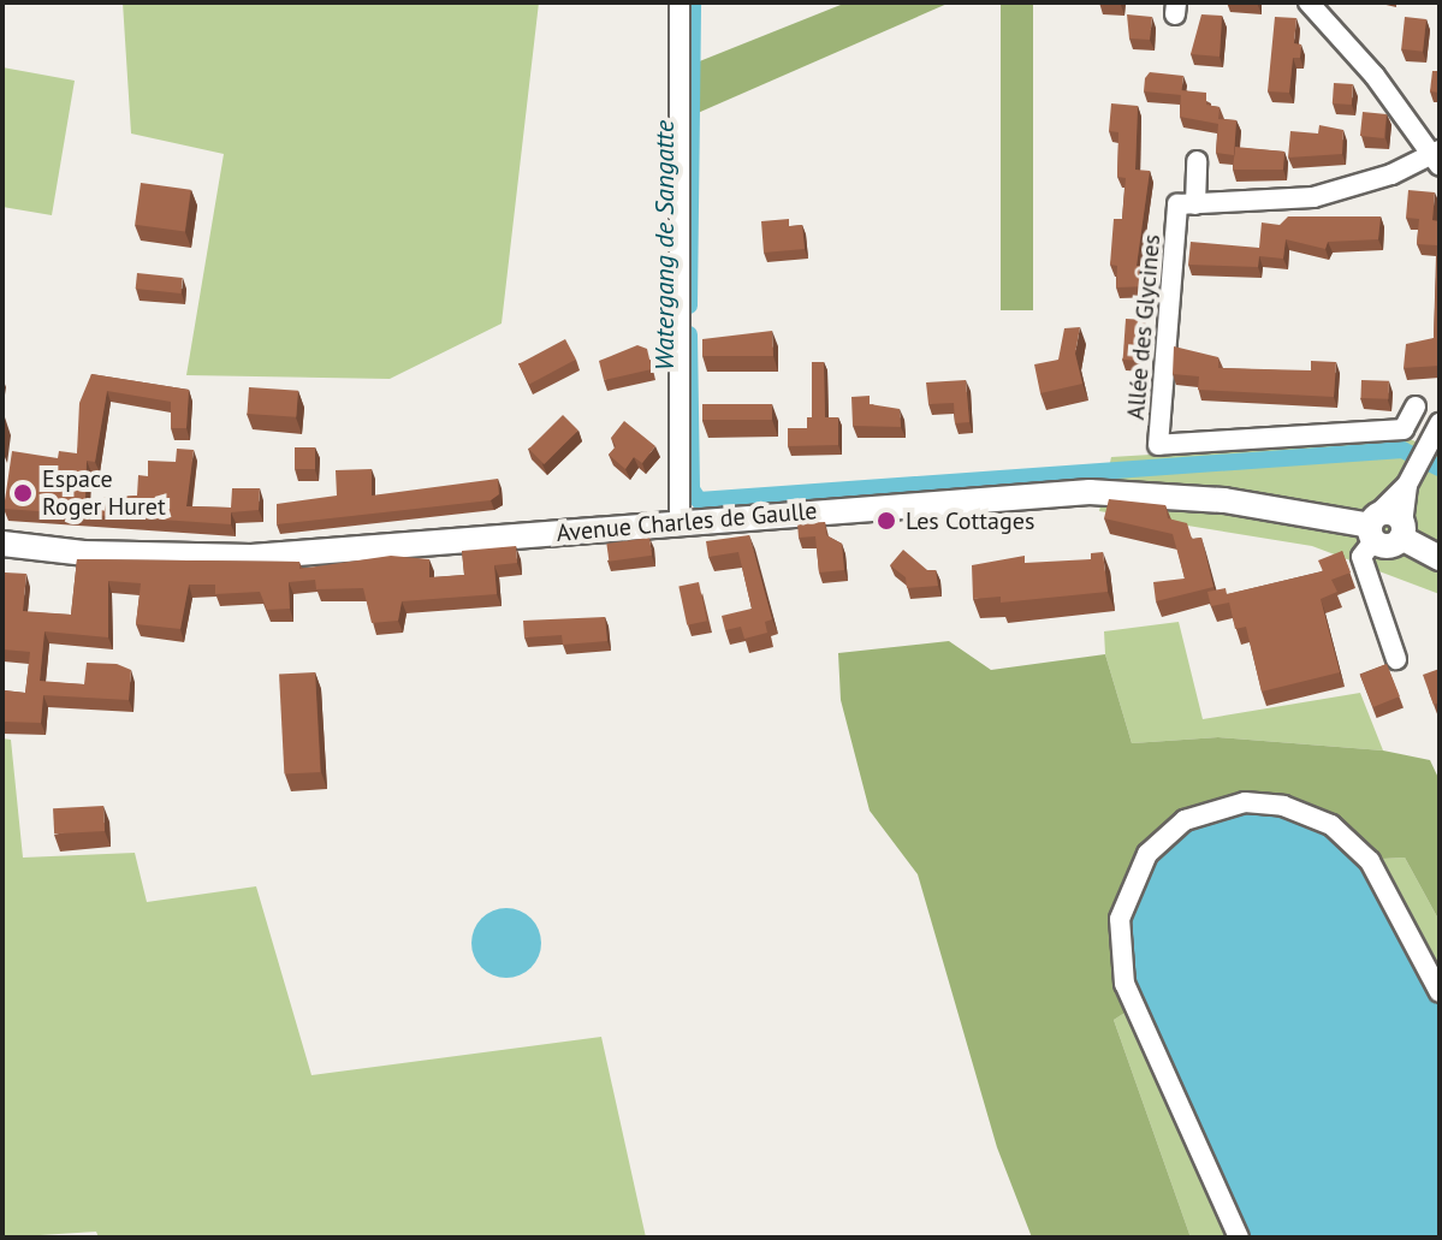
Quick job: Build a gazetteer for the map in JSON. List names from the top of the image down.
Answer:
{
  "streets": {
    "main road": ["Avenue Charles de Gaulle"],
    "street": ["Allée des Glycines"]
  },
  "water": ["Watergang de Sangatte"],
  "places": ["Espace Roger Huret", "Les Cottages"]
}
